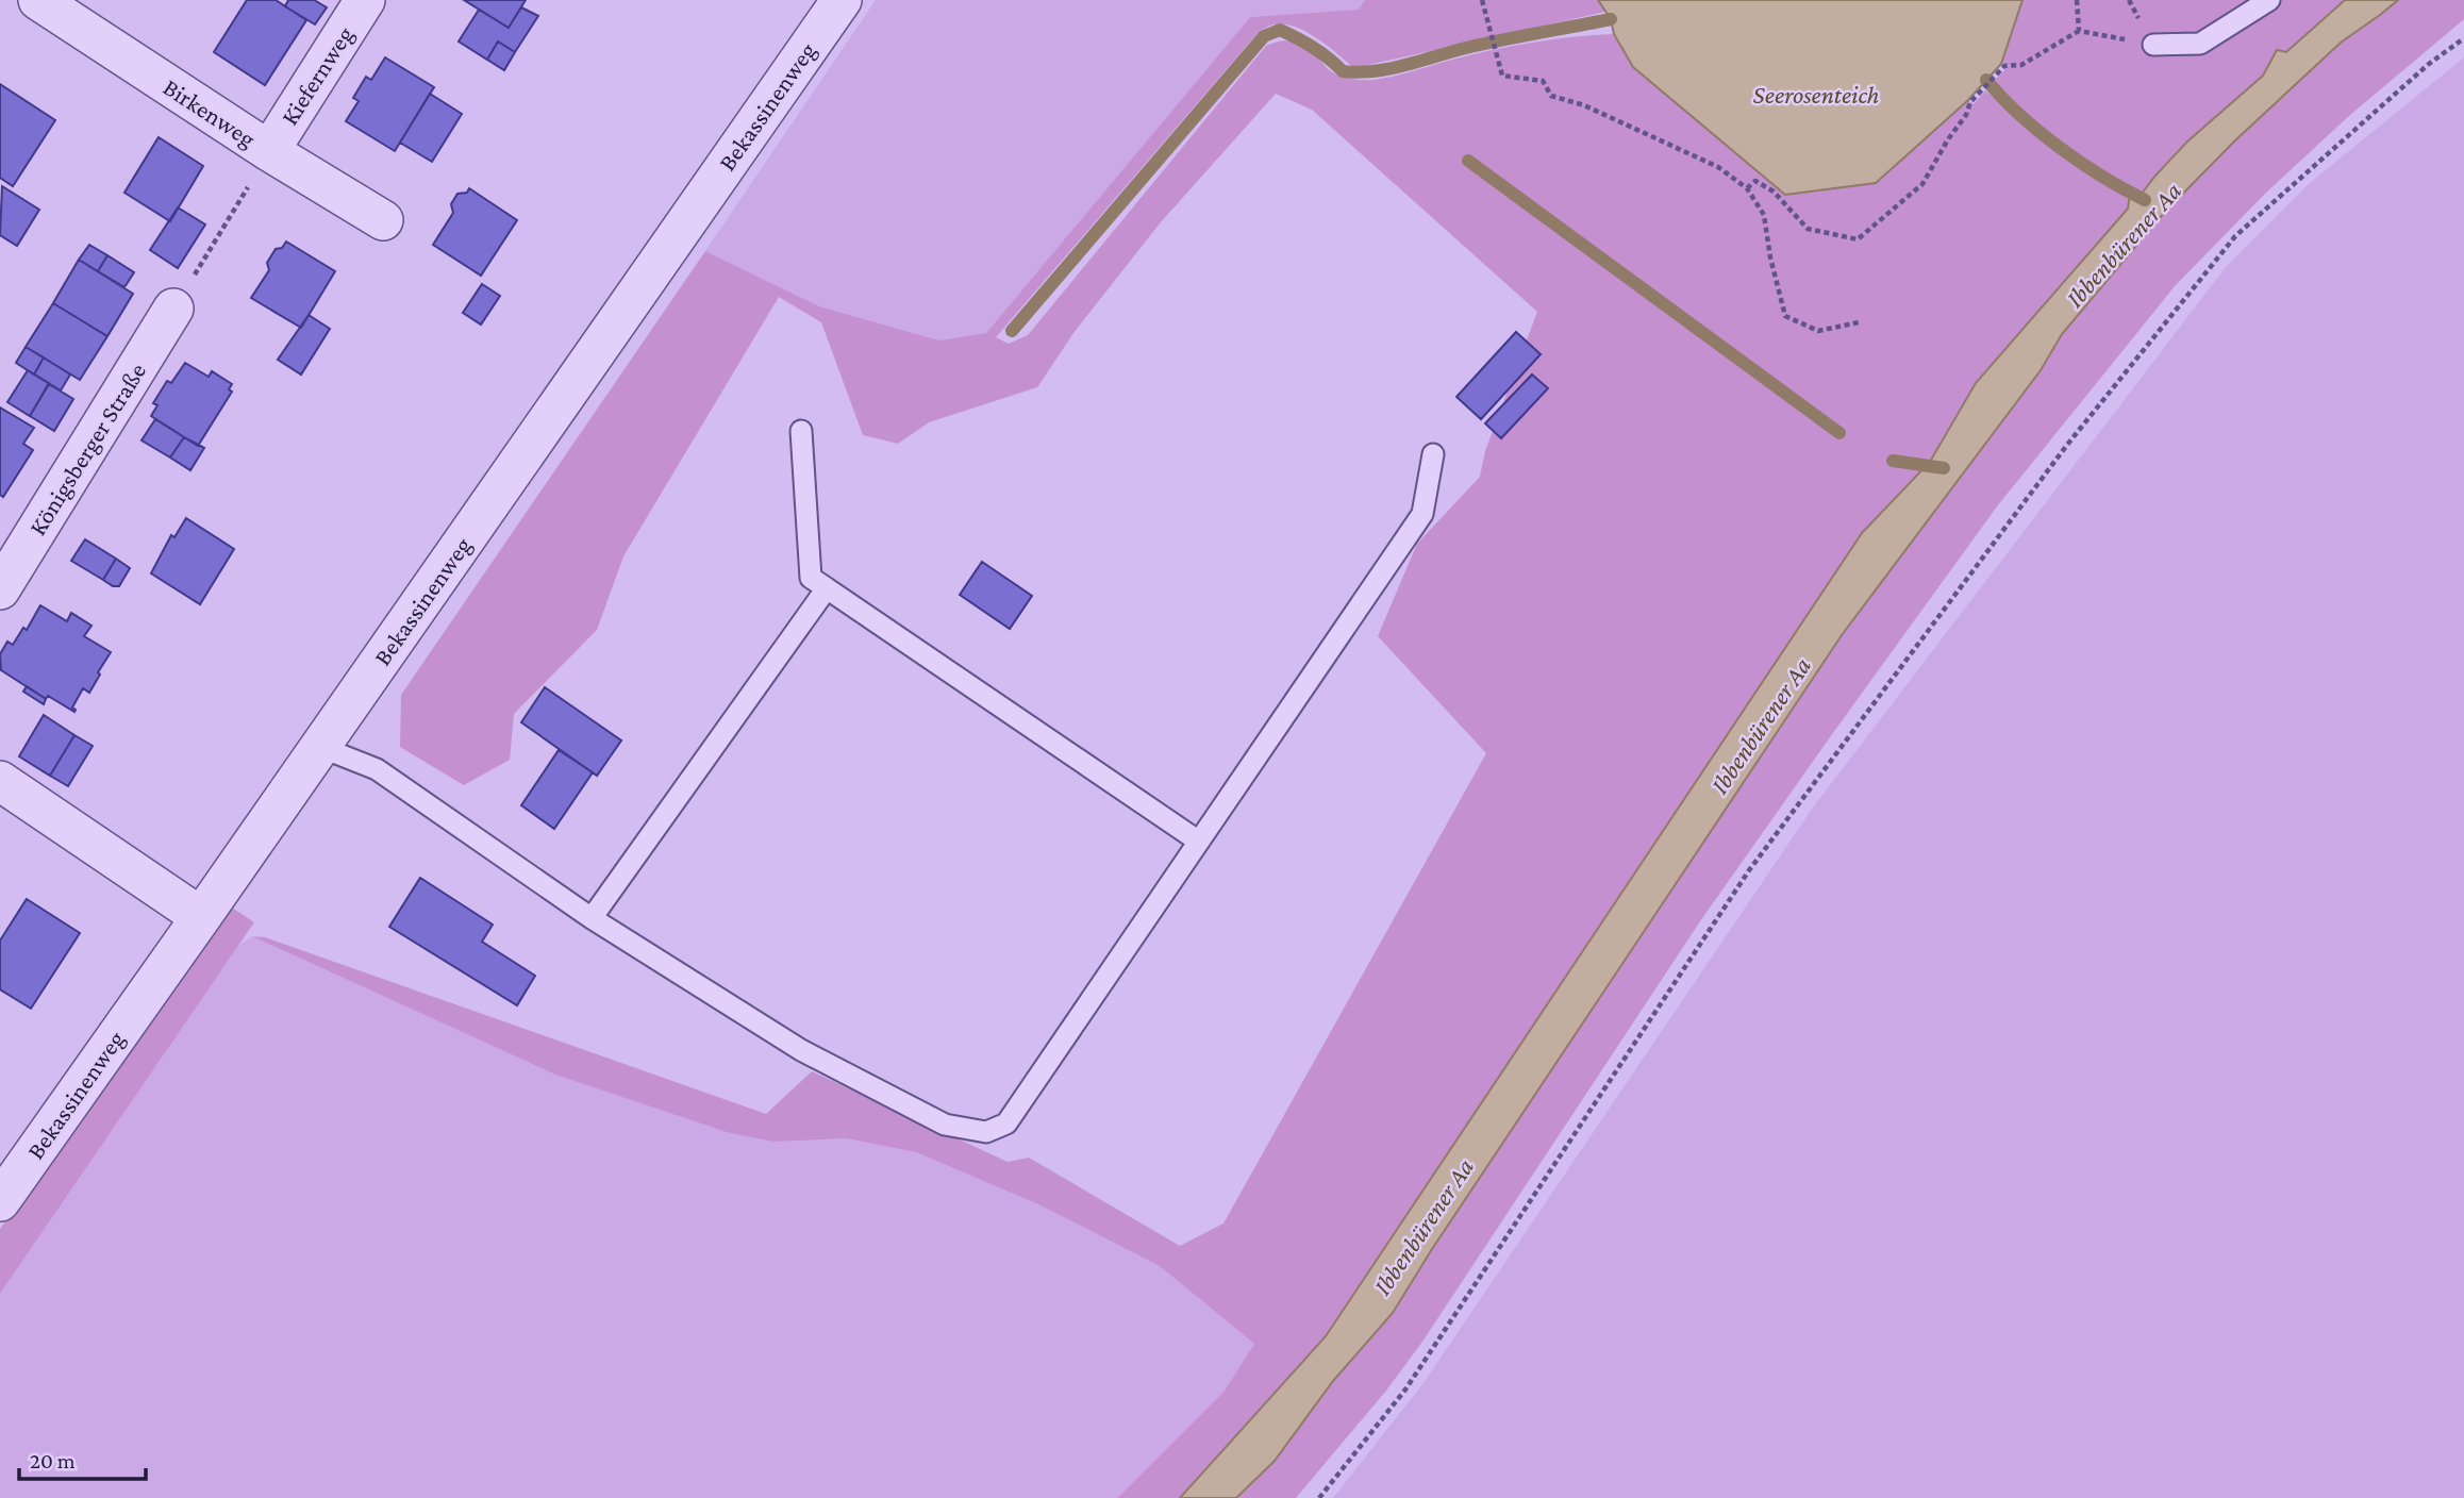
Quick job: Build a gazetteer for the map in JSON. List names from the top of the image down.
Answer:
{
  "streets": {
    "street": [
      "Kiefernweg",
      "Bekassinenweg",
      "Birkenweg",
      "Königsberger Straße"
    ]
  },
  "crossings": [
    ["Kiefernweg", "Birkenweg"]
  ],
  "water": ["Seerosenteich", "Ibbenbürener Aa"],
  "scale_bar": "20 m"
}
